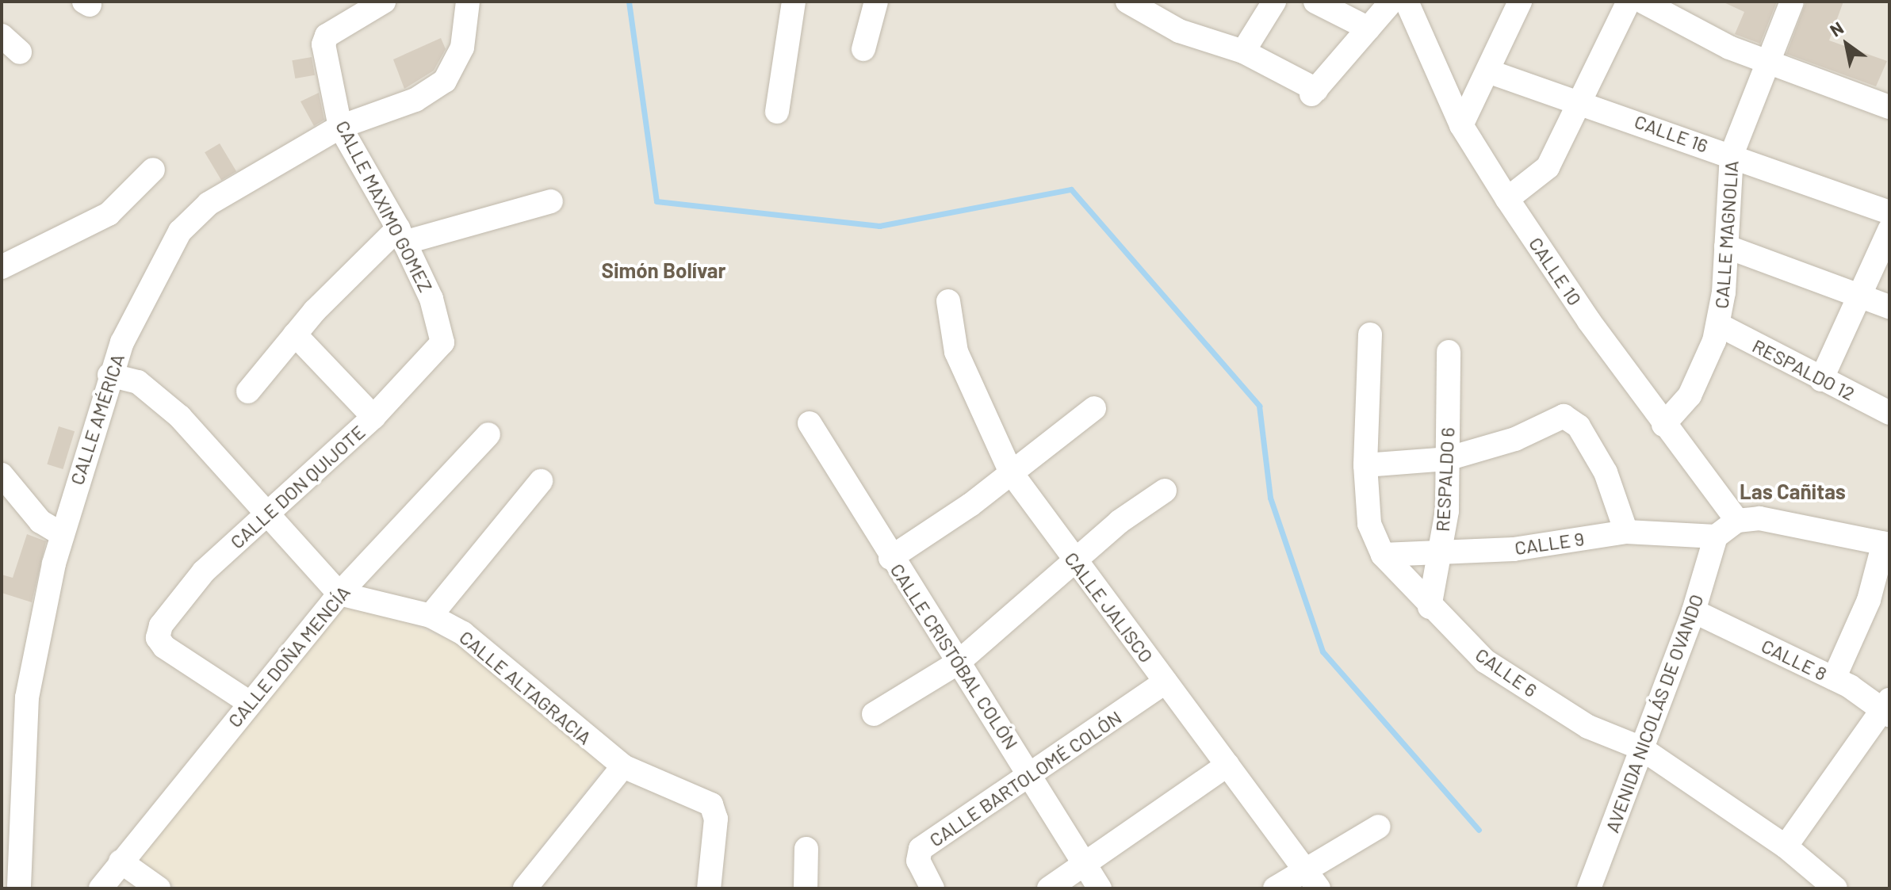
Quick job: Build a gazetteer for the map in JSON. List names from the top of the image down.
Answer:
{
  "streets": {
    "street": [
      "CALLE 16",
      "CALLE MAXIMO GOMEZ",
      "CALLE MAGNOLIA",
      "CALLE 10",
      "RESPALDO 12",
      "CALLE AMÉRICA",
      "RESPALDO 6",
      "CALLE DON QUIJOTE",
      "CALLE 9",
      "CALLE JALISCO",
      "CALLE DOÑA MENCÍA",
      "CALLE CRISTÓBAL COLÓN",
      "CALLE 8",
      "CALLE 6",
      "CALLE ALTAGRACIA",
      "AVENIDA NICOLÁS DE OVANDO",
      "CALLE BARTOLOMÉ COLÓN"
    ]
  },
  "crossings": [
    ["CALLE 16", "CALLE MAGNOLIA"],
    ["CALLE MAXIMO GOMEZ", "CALLE AMÉRICA"],
    ["CALLE MAXIMO GOMEZ", "CALLE DON QUIJOTE"],
    ["CALLE MAGNOLIA", "CALLE 10"],
    ["CALLE MAGNOLIA", "RESPALDO 12"],
    ["RESPALDO 6", "CALLE 9"],
    ["RESPALDO 6", "CALLE 6"],
    ["CALLE DON QUIJOTE", "CALLE DOÑA MENCÍA"],
    ["CALLE 9", "CALLE 6"],
    ["CALLE 9", "AVENIDA NICOLÁS DE OVANDO"],
    ["CALLE JALISCO", "CALLE BARTOLOMÉ COLÓN"],
    ["CALLE DOÑA MENCÍA", "CALLE ALTAGRACIA"],
    ["CALLE CRISTÓBAL COLÓN", "CALLE BARTOLOMÉ COLÓN"],
    ["CALLE 8", "AVENIDA NICOLÁS DE OVANDO"],
    ["CALLE 6", "AVENIDA NICOLÁS DE OVANDO"]
  ],
  "districts": ["Simón Bolívar", "Las Cañitas"],
  "north": "top left"
}
